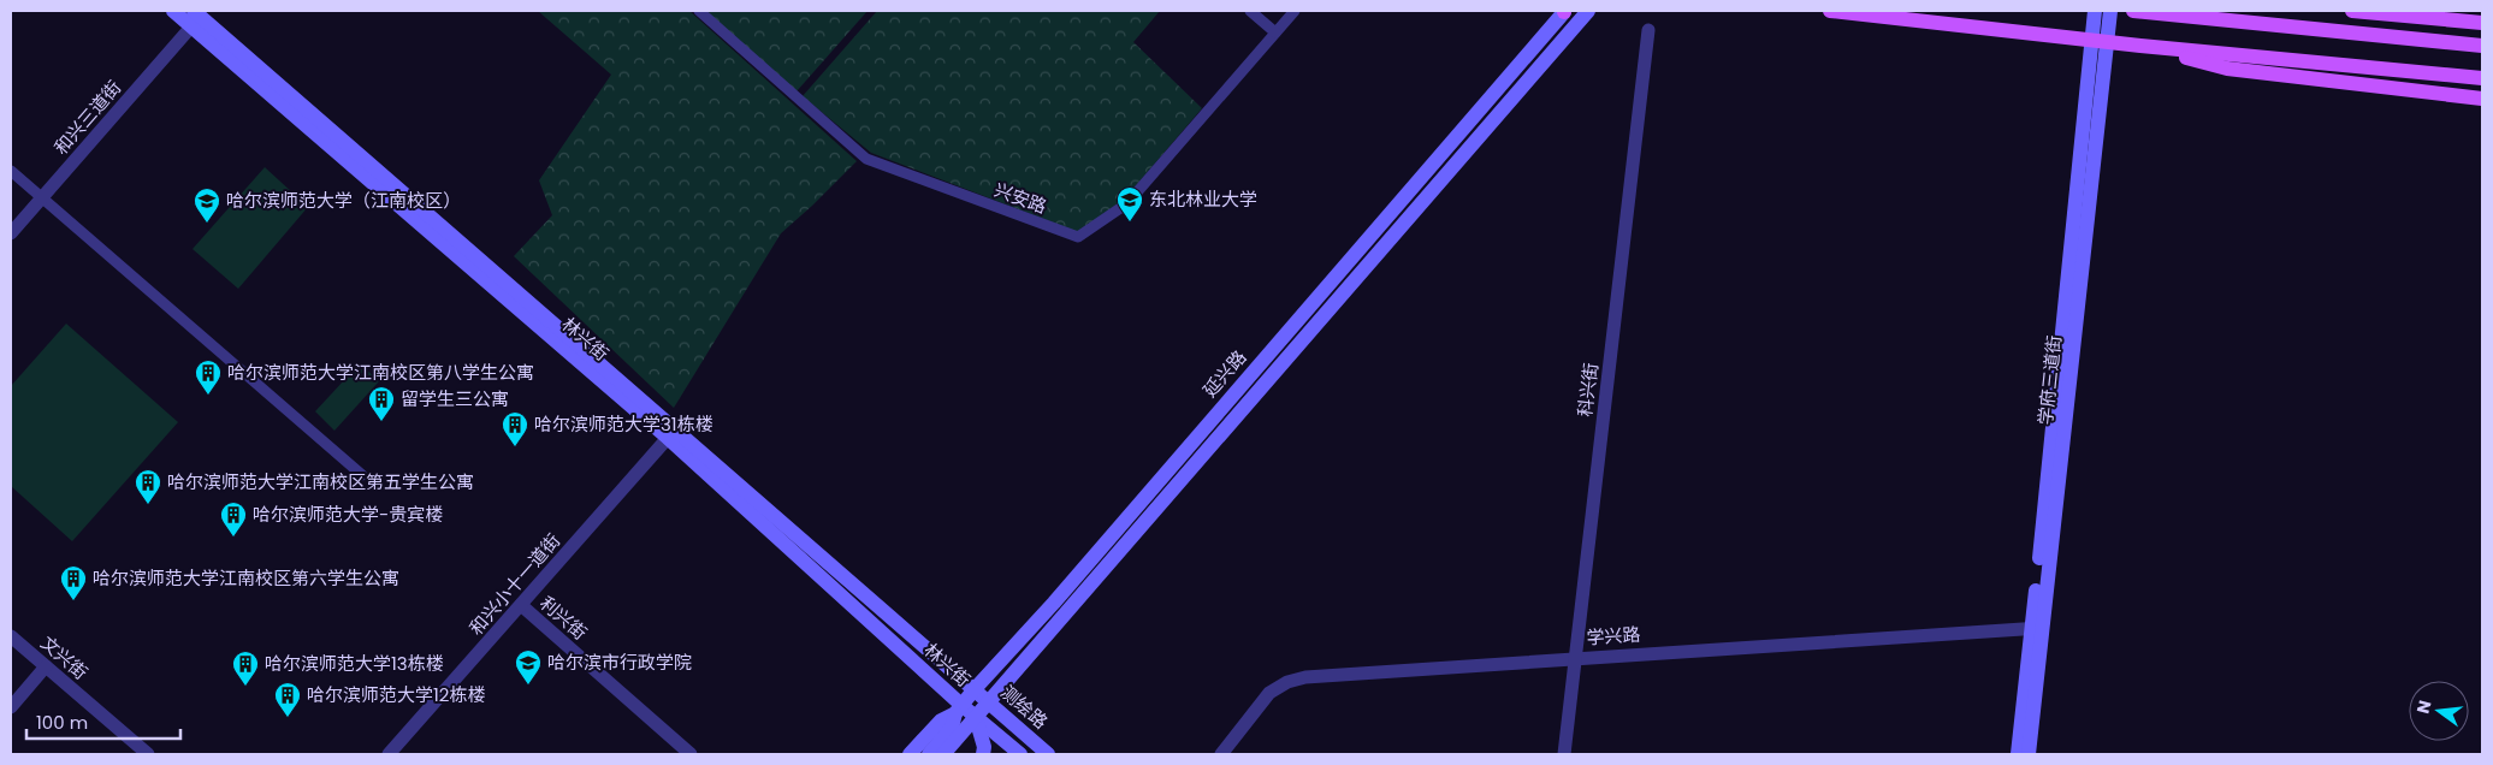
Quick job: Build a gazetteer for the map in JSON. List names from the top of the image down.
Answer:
{
  "streets": {
    "main road": [
      "林兴街",
      "延兴路",
      "学府三道街",
      "测绘路"
    ],
    "street": [
      "和兴三道街",
      "兴安路",
      "科兴街",
      "和兴小十一道街",
      "利兴街",
      "学兴路",
      "文兴街"
    ]
  },
  "crossings": [
    ["和兴三道街", "林兴街"],
    ["林兴街", "延兴路"],
    ["林兴街", "和兴小十一道街"],
    ["林兴街", "测绘路"],
    ["延兴路", "测绘路"],
    ["学府三道街", "学兴路"],
    ["科兴街", "学兴路"],
    ["和兴小十一道街", "利兴街"]
  ],
  "places": {
    "school or university": ["东北林业大学", "哈尔滨师范大学（江南校区）", "哈尔滨市行政学院"],
    "building": [
      "哈尔滨师范大学江南校区第八学生公寓",
      "留学生三公寓",
      "哈尔滨师范大学31栋楼",
      "哈尔滨师范大学江南校区第五学生公寓",
      "哈尔滨师范大学-贵宾楼",
      "哈尔滨师范大学江南校区第六学生公寓",
      "哈尔滨师范大学13栋楼",
      "哈尔滨师范大学12栋楼"
    ]
  },
  "scale_bar": "100 m",
  "north": "left"
}
